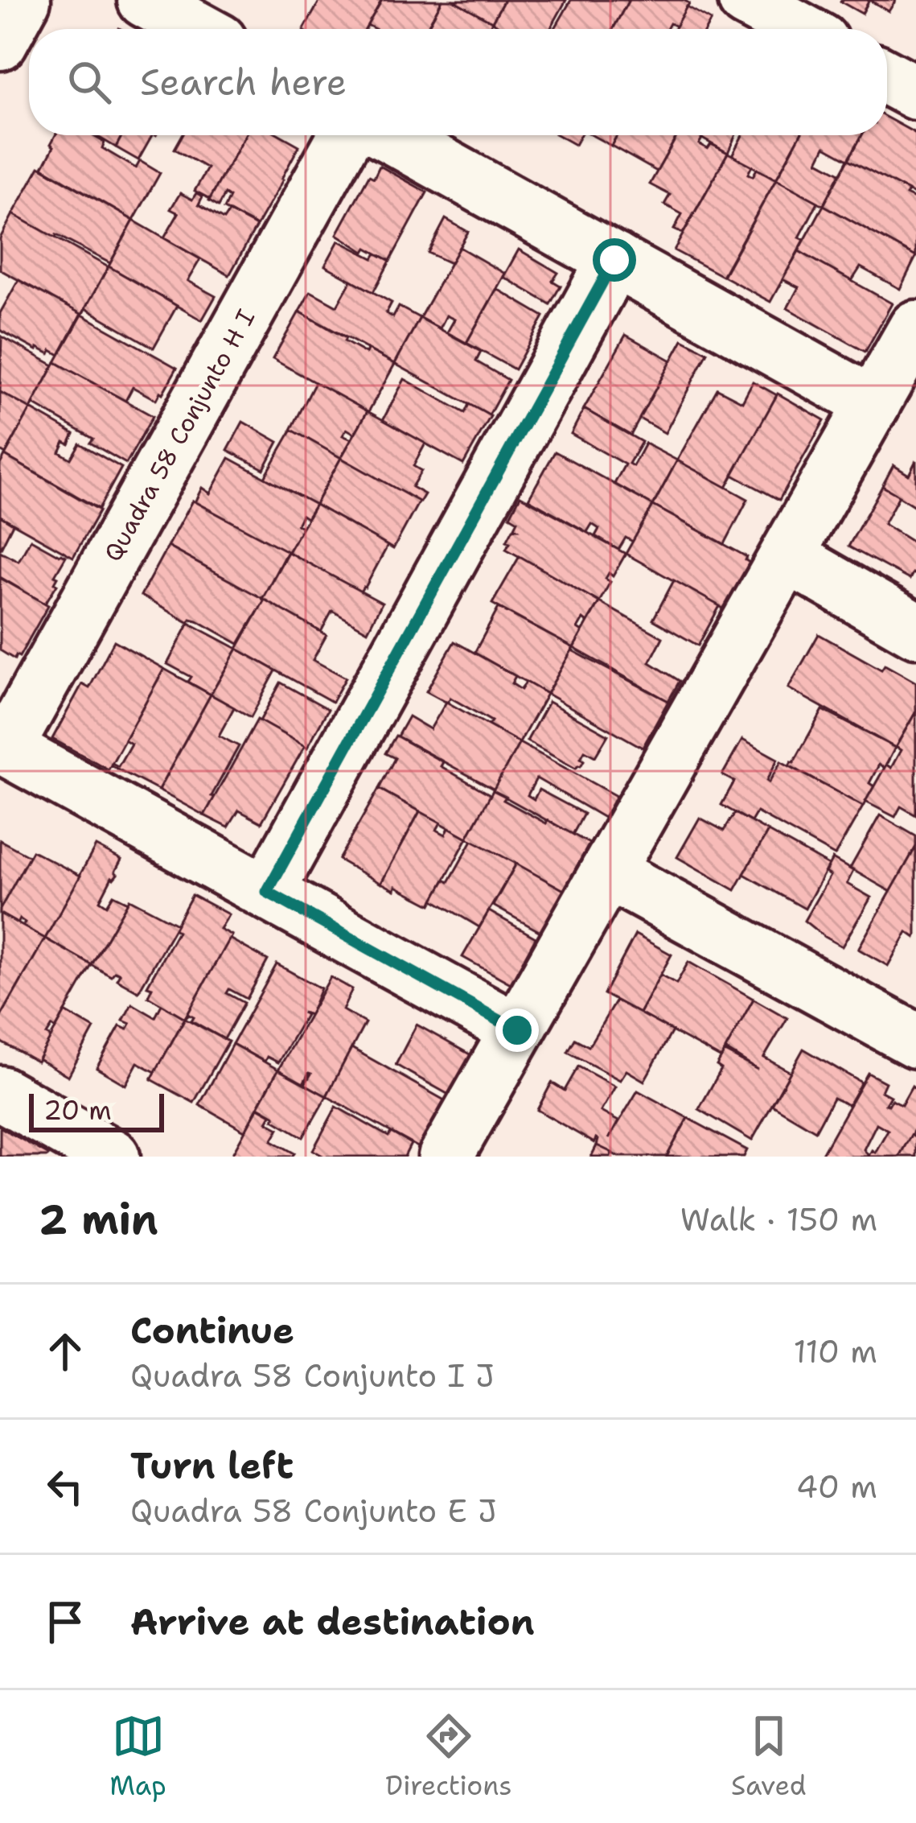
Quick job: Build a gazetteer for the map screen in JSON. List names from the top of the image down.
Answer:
{
  "streets": {
    "street": ["Quadra 58 Conjunto H I"]
  },
  "scale_bar": "20 m",
  "page": {
    "search": "Search here",
    "scale": "20 m",
    "heading": ["2 min", "Walk · 150 m"],
    "list": [
      ["Continue", "Quadra 58 Conjunto I J", "110 m"],
      ["Turn left", "Quadra 58 Conjunto E J", "40 m"],
      "Arrive at destination"
    ],
    "nav": ["Map", "Directions", "Saved"]
  }
}
